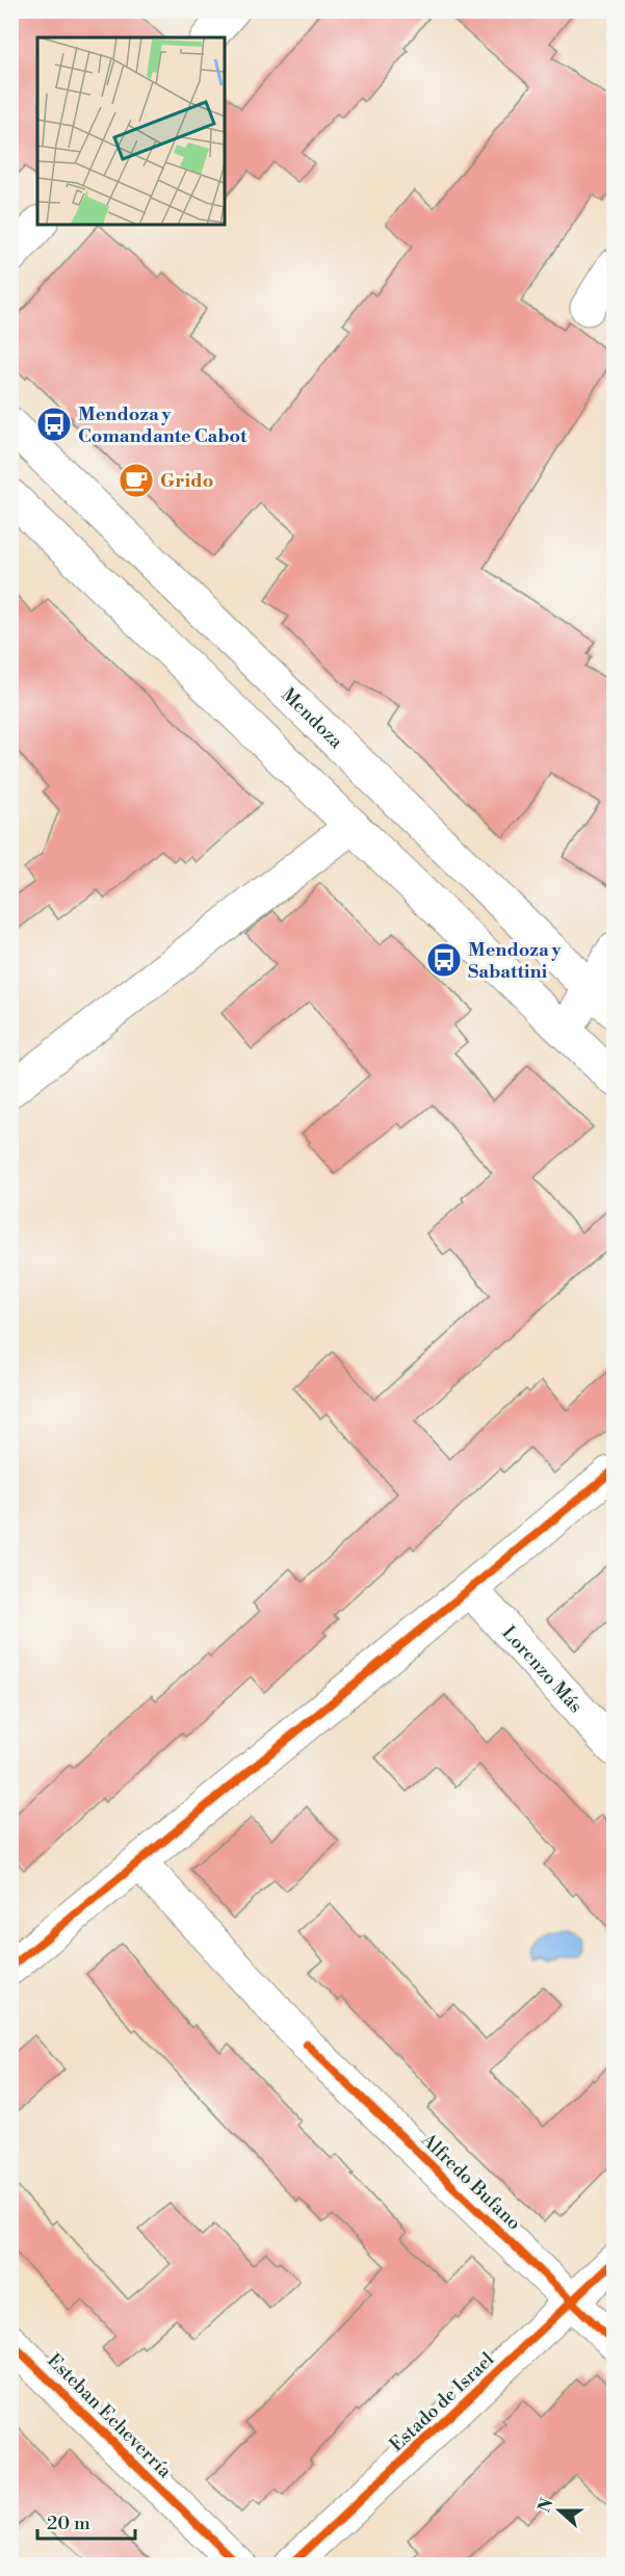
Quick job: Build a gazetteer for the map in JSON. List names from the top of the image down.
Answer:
{
  "streets": {
    "street": [
      "Mendoza",
      "Lorenzo Más",
      "Alfredo Bufano",
      "Estado de Israel",
      "Esteban Echeverría"
    ]
  },
  "crossings": [
    ["Alfredo Bufano", "Estado de Israel"]
  ],
  "places": {
    "bus stop": ["Mendoza y Comandante Cabot", "Mendoza y Sabattini"],
    "cafe": ["Grido"]
  },
  "scale_bar": "20 m",
  "north": "left"
}
